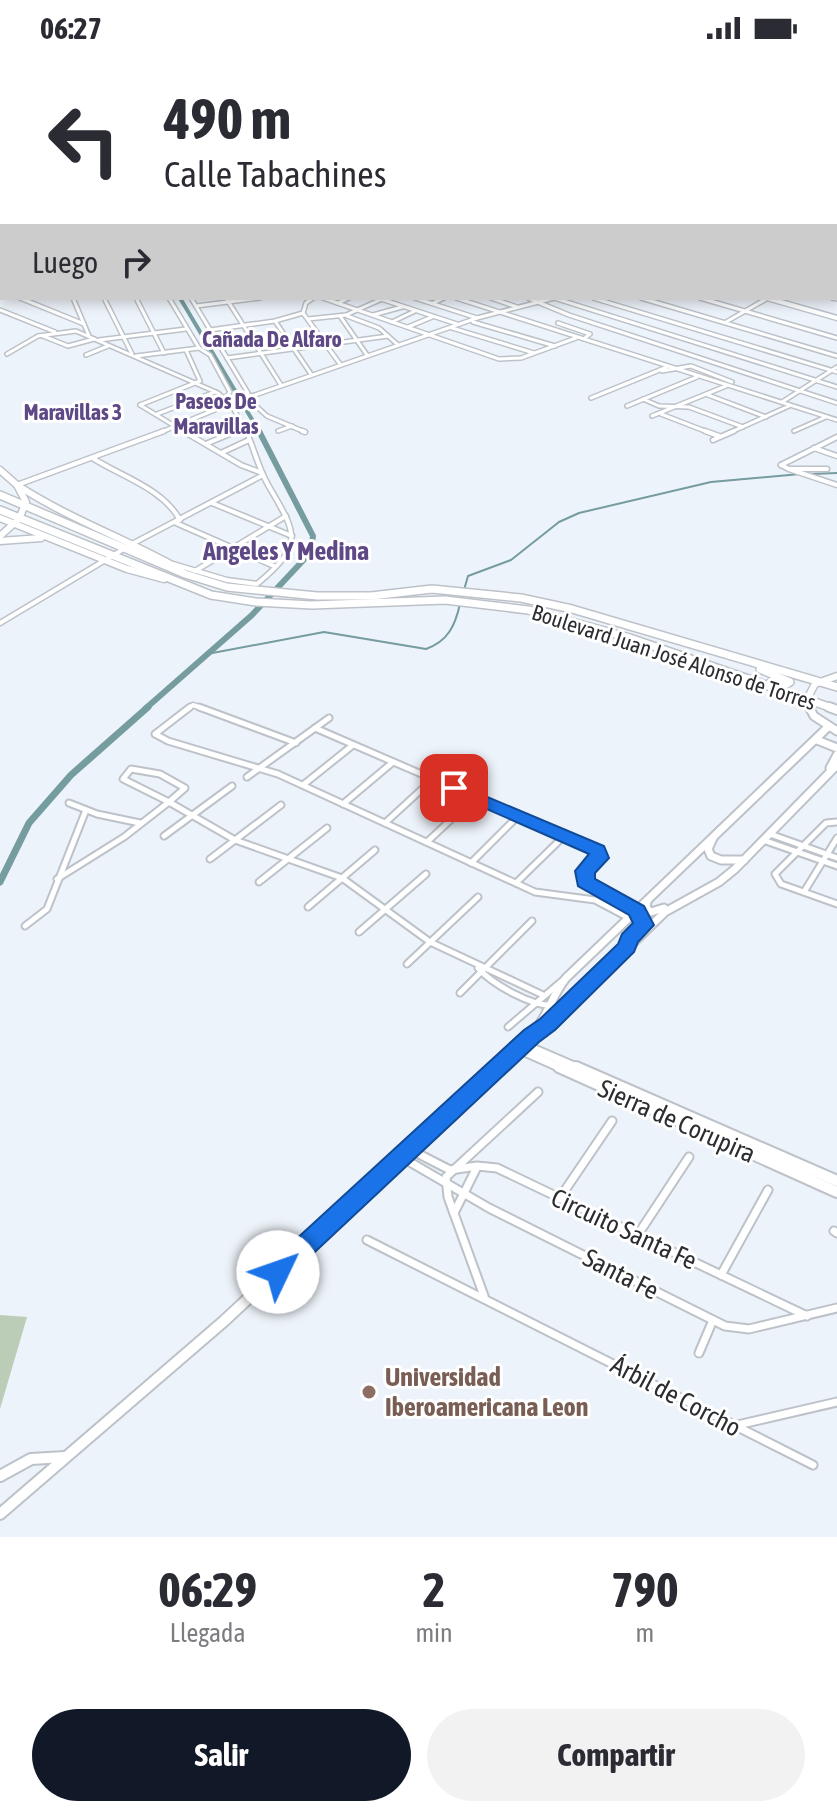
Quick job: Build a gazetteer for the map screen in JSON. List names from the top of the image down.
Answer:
{
  "streets": {
    "main road": ["Boulevard Juan José Alonso de Torres", "Sierra de Corupira"],
    "street": ["Circuito Santa Fe", "Santa Fe", "Árbil de Corcho"]
  },
  "crossings": [
    ["Circuito Santa Fe", "Santa Fe"]
  ],
  "districts": [
    "Cañada De Alfaro",
    "Paseos De Maravillas",
    "Maravillas 3",
    "Angeles Y Medina"
  ],
  "places": ["Universidad Iberoamericana Leon"],
  "page": {
    "status": "06:27",
    "turn": ["490 m", "Calle Tabachines"],
    "then": "Luego",
    "eta": [
      "06:29",
      "Llegada",
      "2",
      "min",
      "790",
      "m"
    ],
    "buttons": ["Salir", "Compartir"]
  }
}
